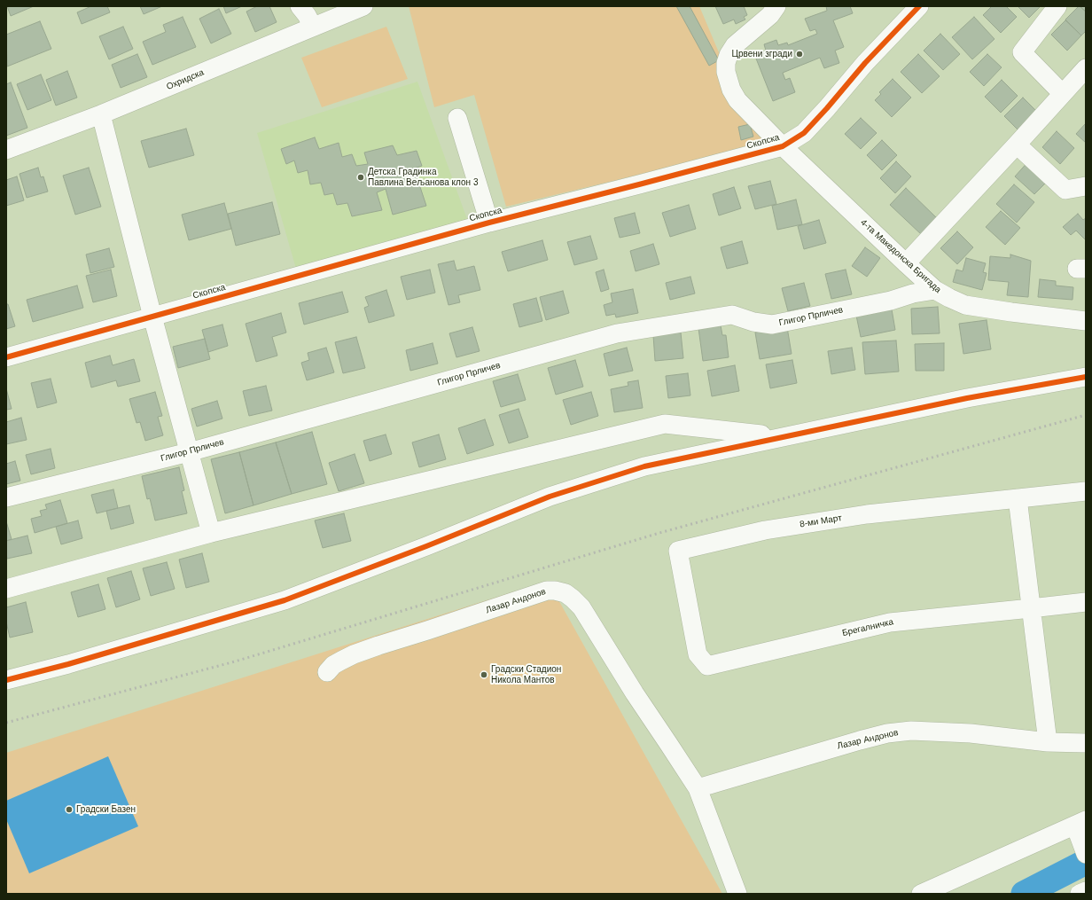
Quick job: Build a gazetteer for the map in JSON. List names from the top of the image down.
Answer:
{
  "streets": {
    "street": [
      "Охридска",
      "Скопска",
      "4-та Македонска Бригада",
      "Глигор Прличев",
      "8-ми Март",
      "Лазар Андонов",
      "Брегалничка"
    ]
  },
  "crossings": [
    ["Скопска", "4-та Македонска Бригада"],
    ["4-та Македонска Бригада", "Глигор Прличев"],
    ["8-ми Март", "Брегалничка"]
  ],
  "places": [
    "Црвени згради",
    "Детска Градинка Павлина Вељанова клон 3",
    "Градски Стадион Никола Мантов",
    "Градски Базен"
  ]
}
